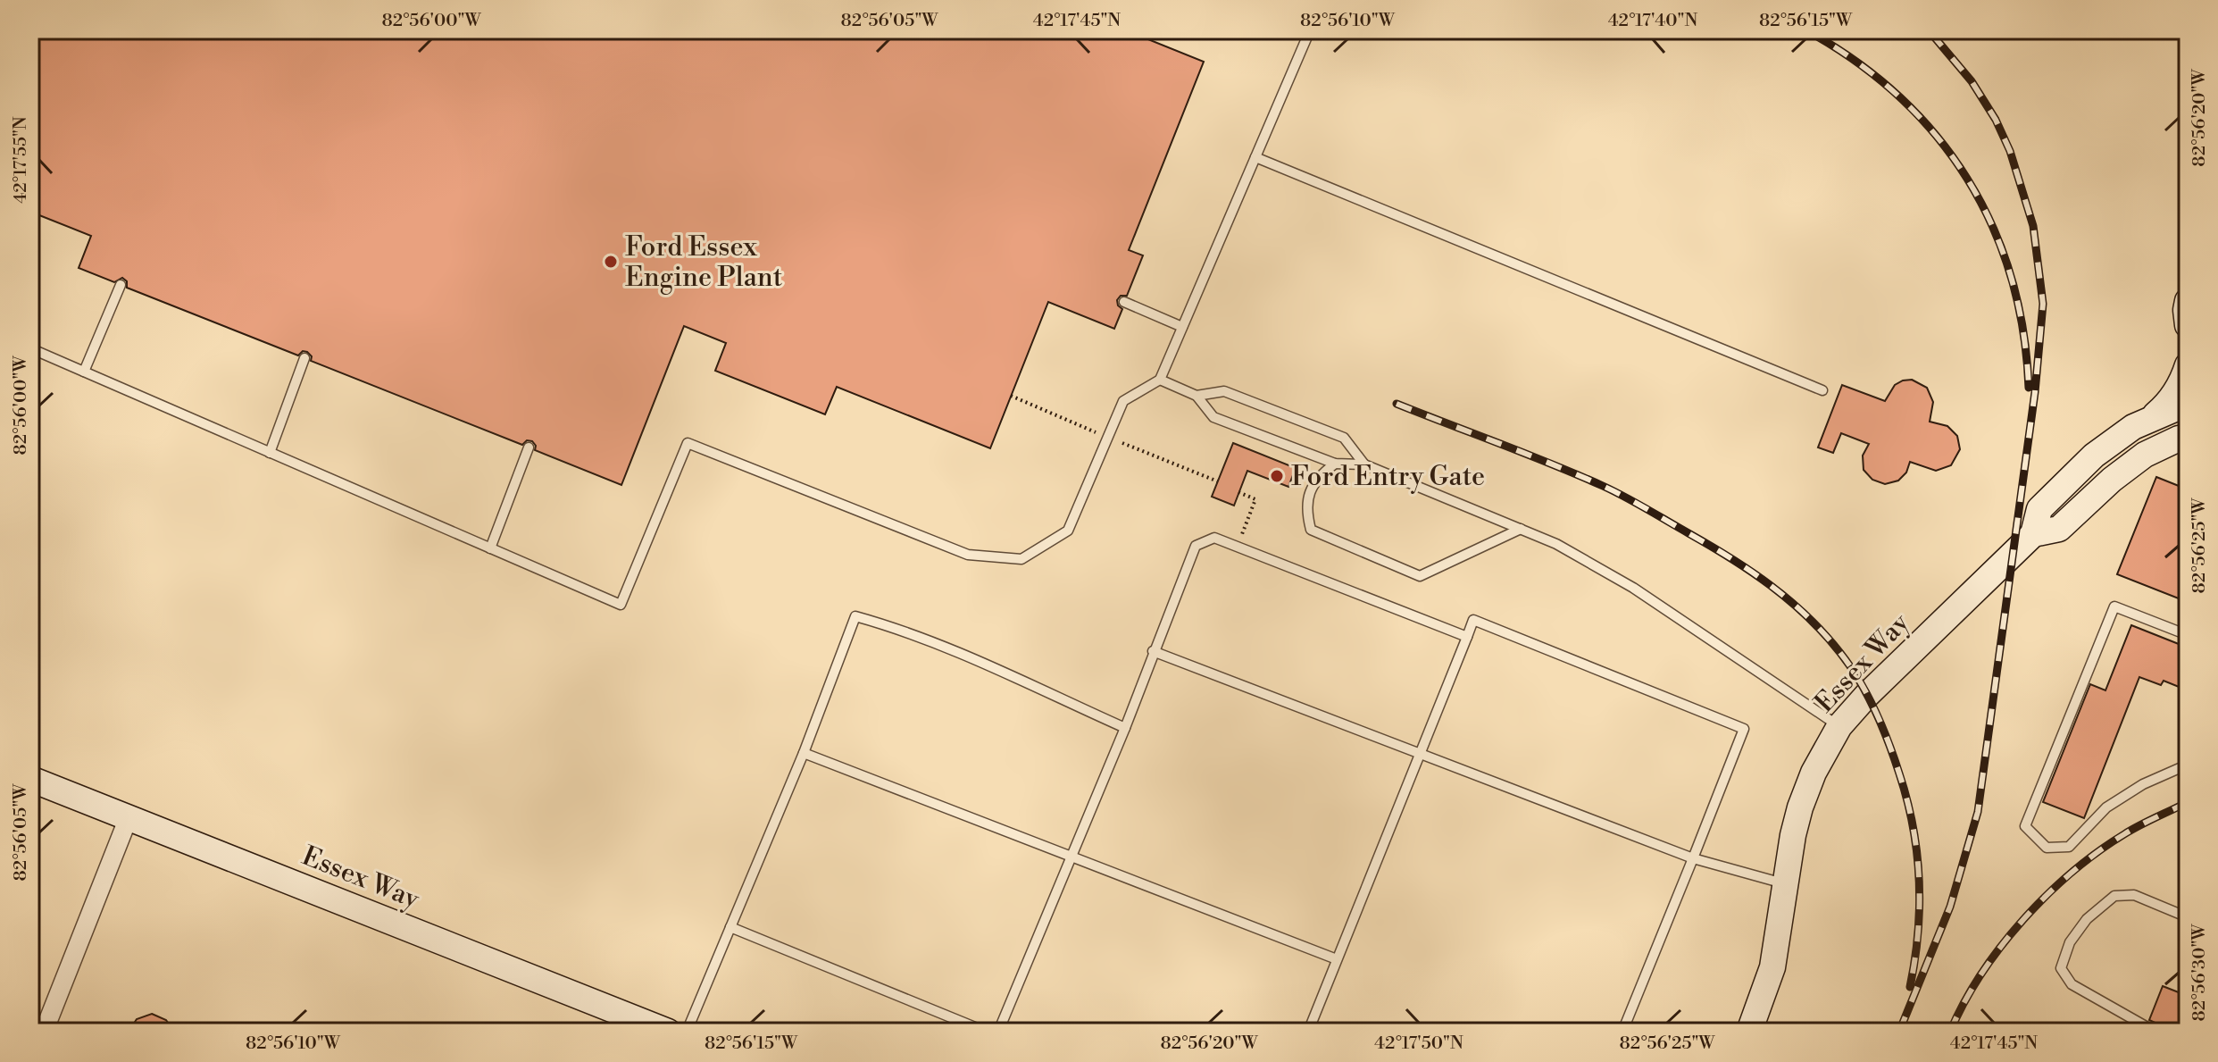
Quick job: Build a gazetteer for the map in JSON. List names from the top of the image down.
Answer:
{
  "streets": {
    "street": ["Essex Way"]
  },
  "places": ["Ford Essex Engine Plant", "Ford Entry Gate"],
  "coordinates": [
    "82°56'00\"W",
    "82°56'05\"W",
    "42°17'45\"N",
    "82°56'10\"W",
    "42°17'40\"N",
    "82°56'15\"W",
    "82°56'20\"W",
    "42°17'55\"N",
    "82°56'25\"W",
    "82°56'30\"W",
    "42°17'50\"N"
  ]
}
